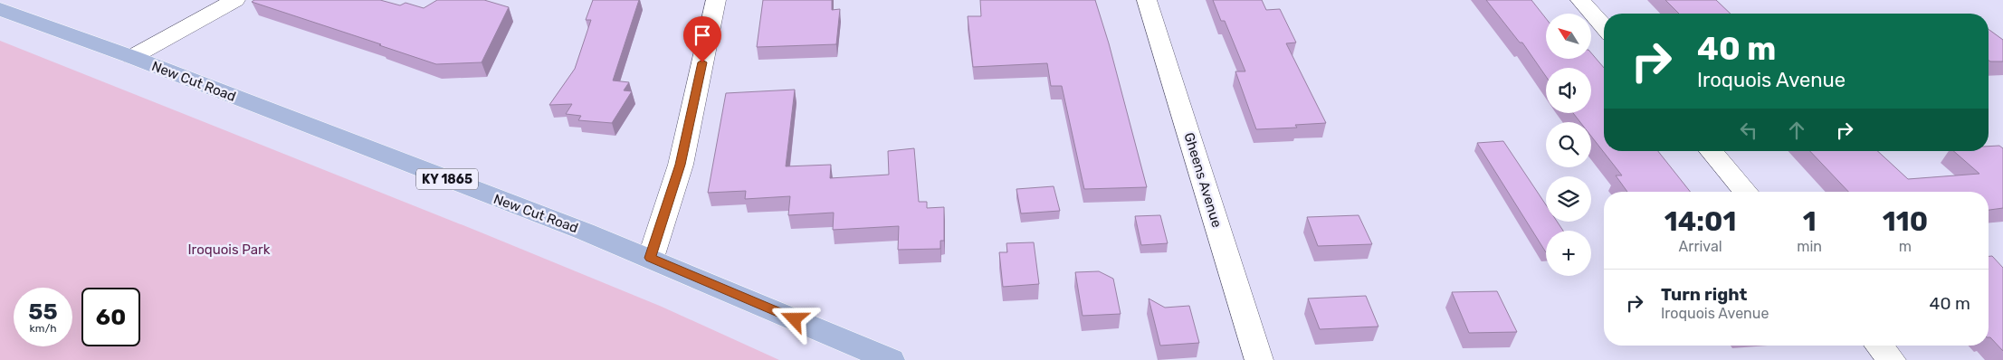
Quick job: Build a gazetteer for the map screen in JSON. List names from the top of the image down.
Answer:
{
  "streets": {
    "main road": ["New Cut Road", "KY 1865"],
    "street": ["Gheens Avenue"]
  },
  "parks": ["Iroquois Park"],
  "north": "top left",
  "page": {
    "map_buttons": "+",
    "turn": ["40 m", "Iroquois Avenue"],
    "eta": [
      "14:01",
      "Arrival",
      "1",
      "min",
      "110",
      "m"
    ],
    "list": [
      {
        "name": "Turn right",
        "note": "Iroquois Avenue",
        "value": "40 m"
      }
    ],
    "speed": "55 km/h",
    "limit": "60"
  }
}
